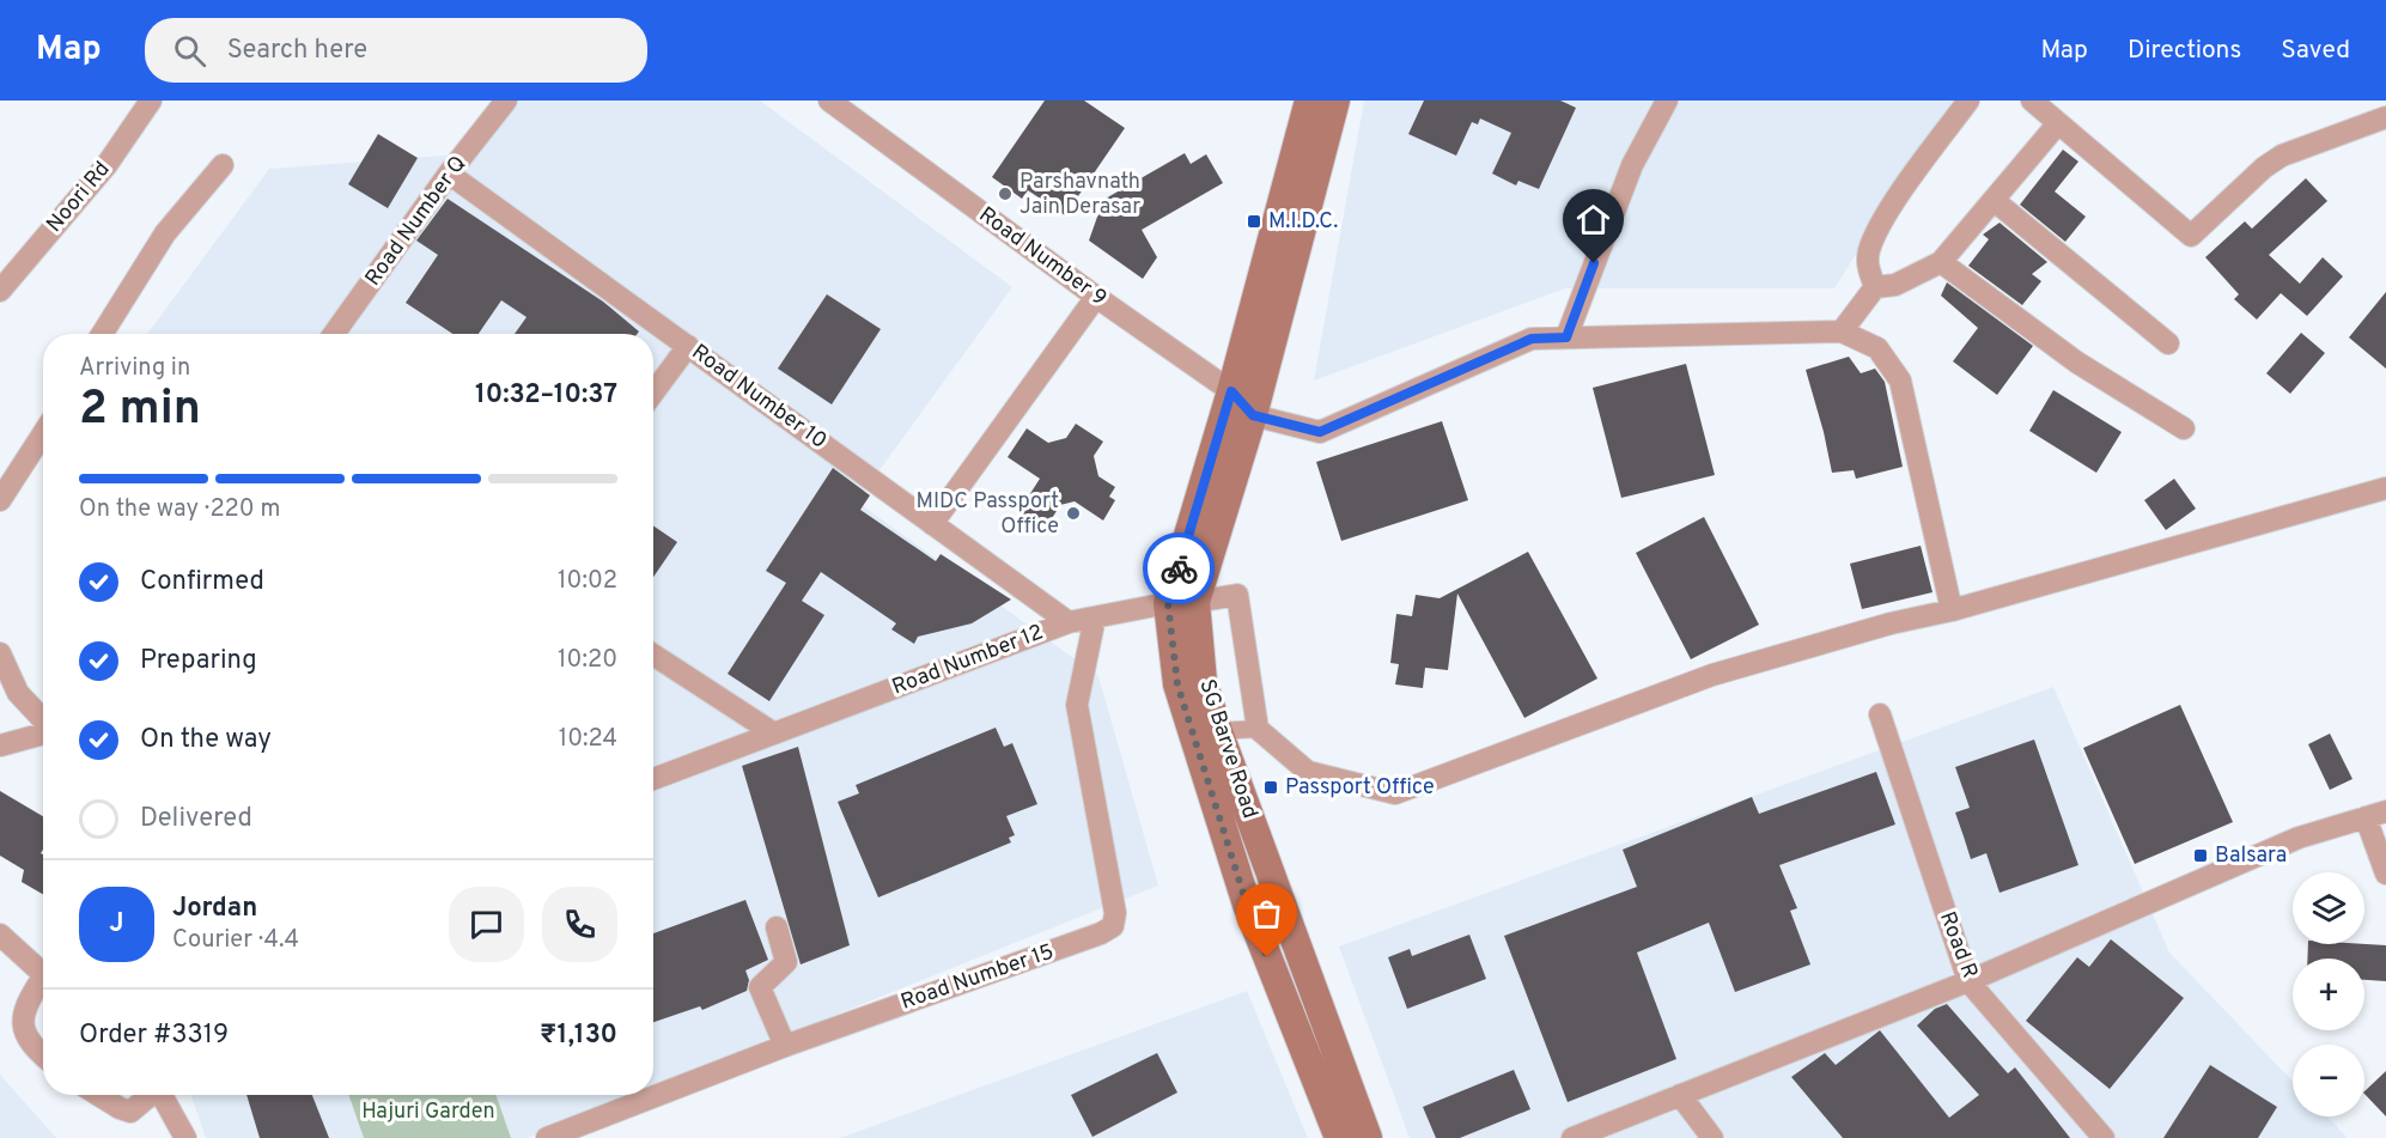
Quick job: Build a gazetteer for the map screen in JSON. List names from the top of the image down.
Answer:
{
  "streets": {
    "main road": ["SG Barve Road"],
    "street": [
      "Noori Rd",
      "Road Number Q",
      "Road Number 9",
      "Road Number 10",
      "Road Number 12",
      "Road R",
      "Road Number 15"
    ]
  },
  "crossings": [
    ["Road Number Q", "Road Number 10"],
    ["Road Number 9", "SG Barve Road"],
    ["Road Number 10", "Road Number 12"],
    ["Road Number 12", "SG Barve Road"],
    ["Road Number 12", "Road Number 15"]
  ],
  "parks": ["Hajuri Garden"],
  "places": {
    "other": ["Parshavnath Jain Derasar", "MIDC Passport Office"],
    "transit": ["M.I.D.C.", "Passport Office", "Balsara"]
  },
  "page": {
    "header": "Map",
    "search": "Search here",
    "nav": ["Map", "Directions", "Saved"],
    "heading": ["2 min", "Arriving in", "10:32–10:37"],
    "panel": [
      "Jordan",
      "Courier · 4.4",
      "Order #3319",
      "₹1,130"
    ],
    "bar": "On the way · 220 m",
    "list": [
      ["Confirmed", "10:02"],
      ["Preparing", "10:20"],
      ["On the way", "10:24"],
      "Delivered"
    ],
    "map_buttons": ["+", "−"],
    "round": "J"
  }
}
